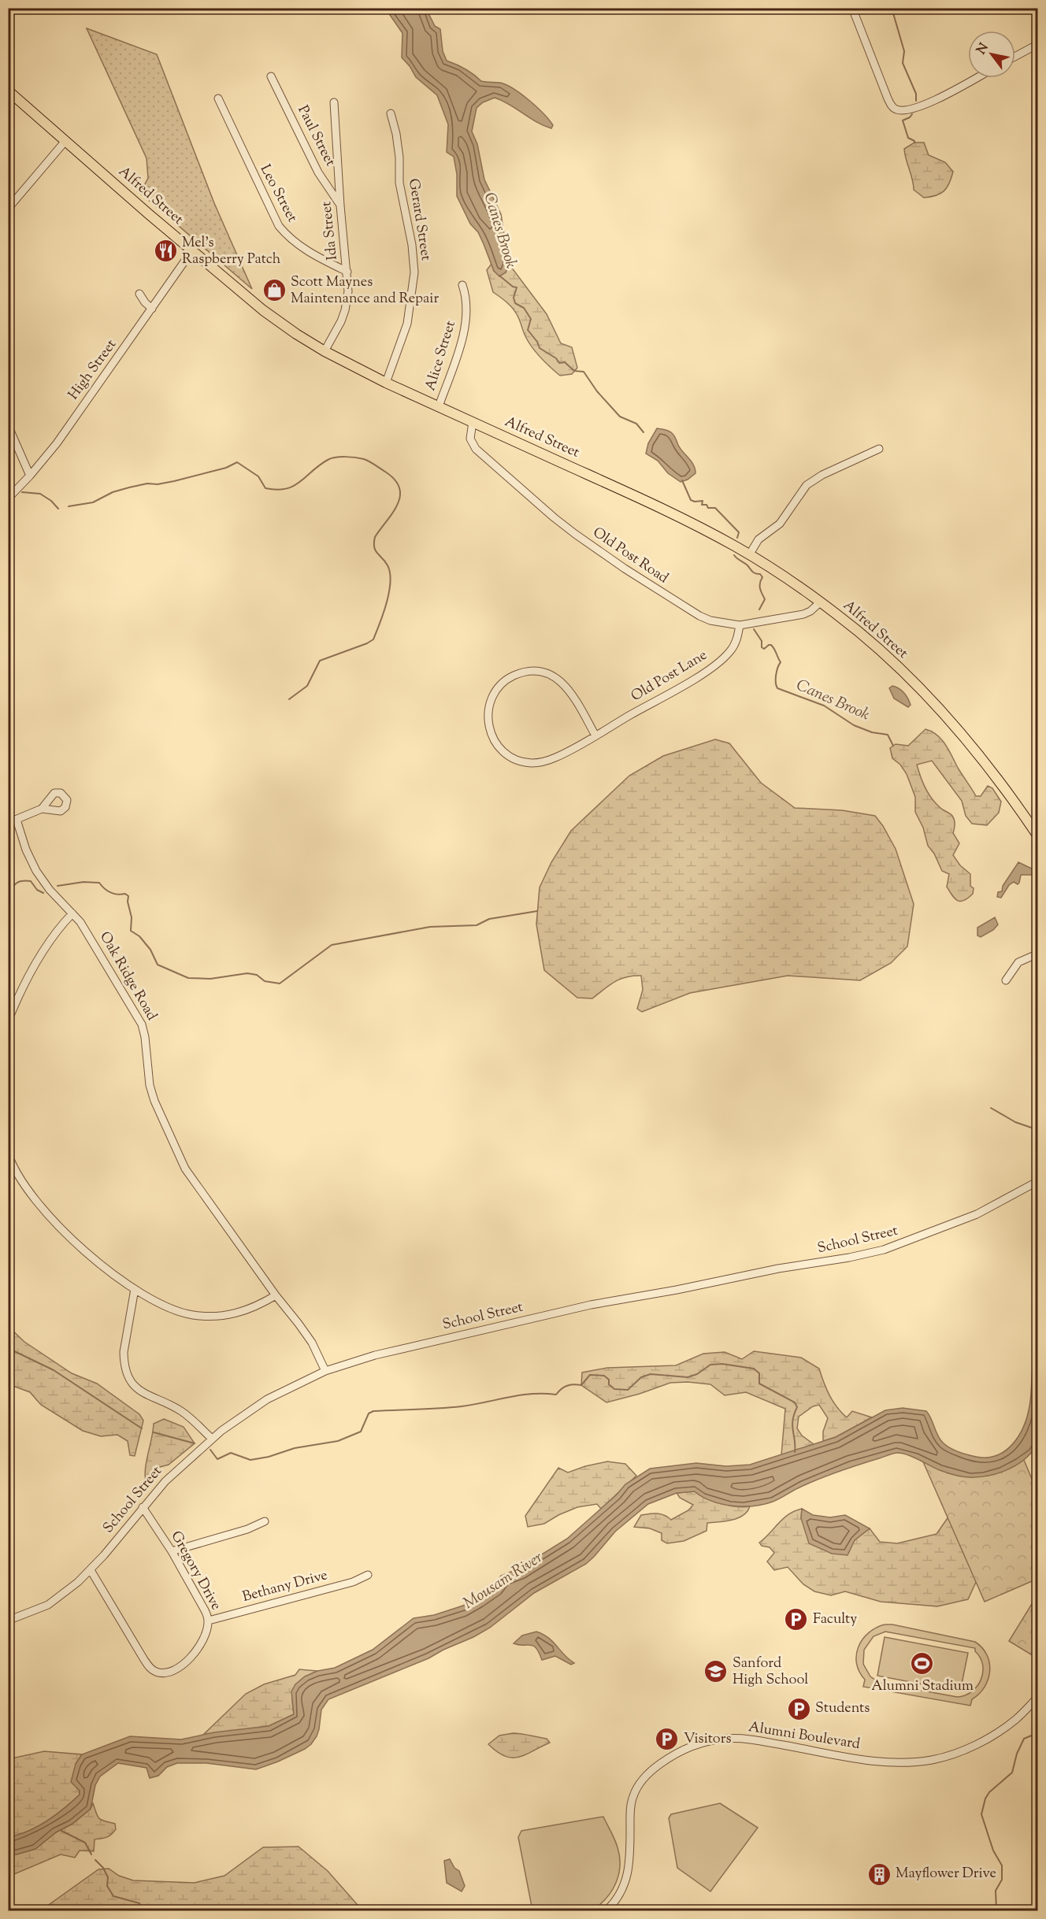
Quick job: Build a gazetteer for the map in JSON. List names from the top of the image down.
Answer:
{
  "streets": {
    "main road": ["Alfred Street"],
    "street": [
      "Paul Street",
      "Leo Street",
      "Gerard Street",
      "Ida Street",
      "Alice Street",
      "High Street",
      "Old Post Road",
      "Old Post Lane",
      "Oak Ridge Road",
      "School Street",
      "Gregory Drive",
      "Bethany Drive",
      "Alumni Boulevard"
    ]
  },
  "crossings": [
    ["Paul Street", "Ida Street"],
    ["Leo Street", "Ida Street"],
    ["Alfred Street", "Gerard Street"],
    ["Alfred Street", "Ida Street"],
    ["Alfred Street", "Alice Street"],
    ["Alfred Street", "High Street"],
    ["Alfred Street", "Old Post Road"],
    ["Old Post Road", "Old Post Lane"],
    ["Oak Ridge Road", "School Street"],
    ["School Street", "Gregory Drive"],
    ["Gregory Drive", "Bethany Drive"]
  ],
  "water": ["Canes Brook", "Mousam River"],
  "places": {
    "restaurant": ["Mel's Raspberry Patch"],
    "shop": ["Scott Maynes Maintenance and Repair"],
    "parking": ["Faculty", "Students", "Visitors"],
    "sports": ["Alumni Stadium"],
    "school or university": ["Sanford High School"],
    "building": ["Mayflower Drive"]
  },
  "north": "top left"
}
